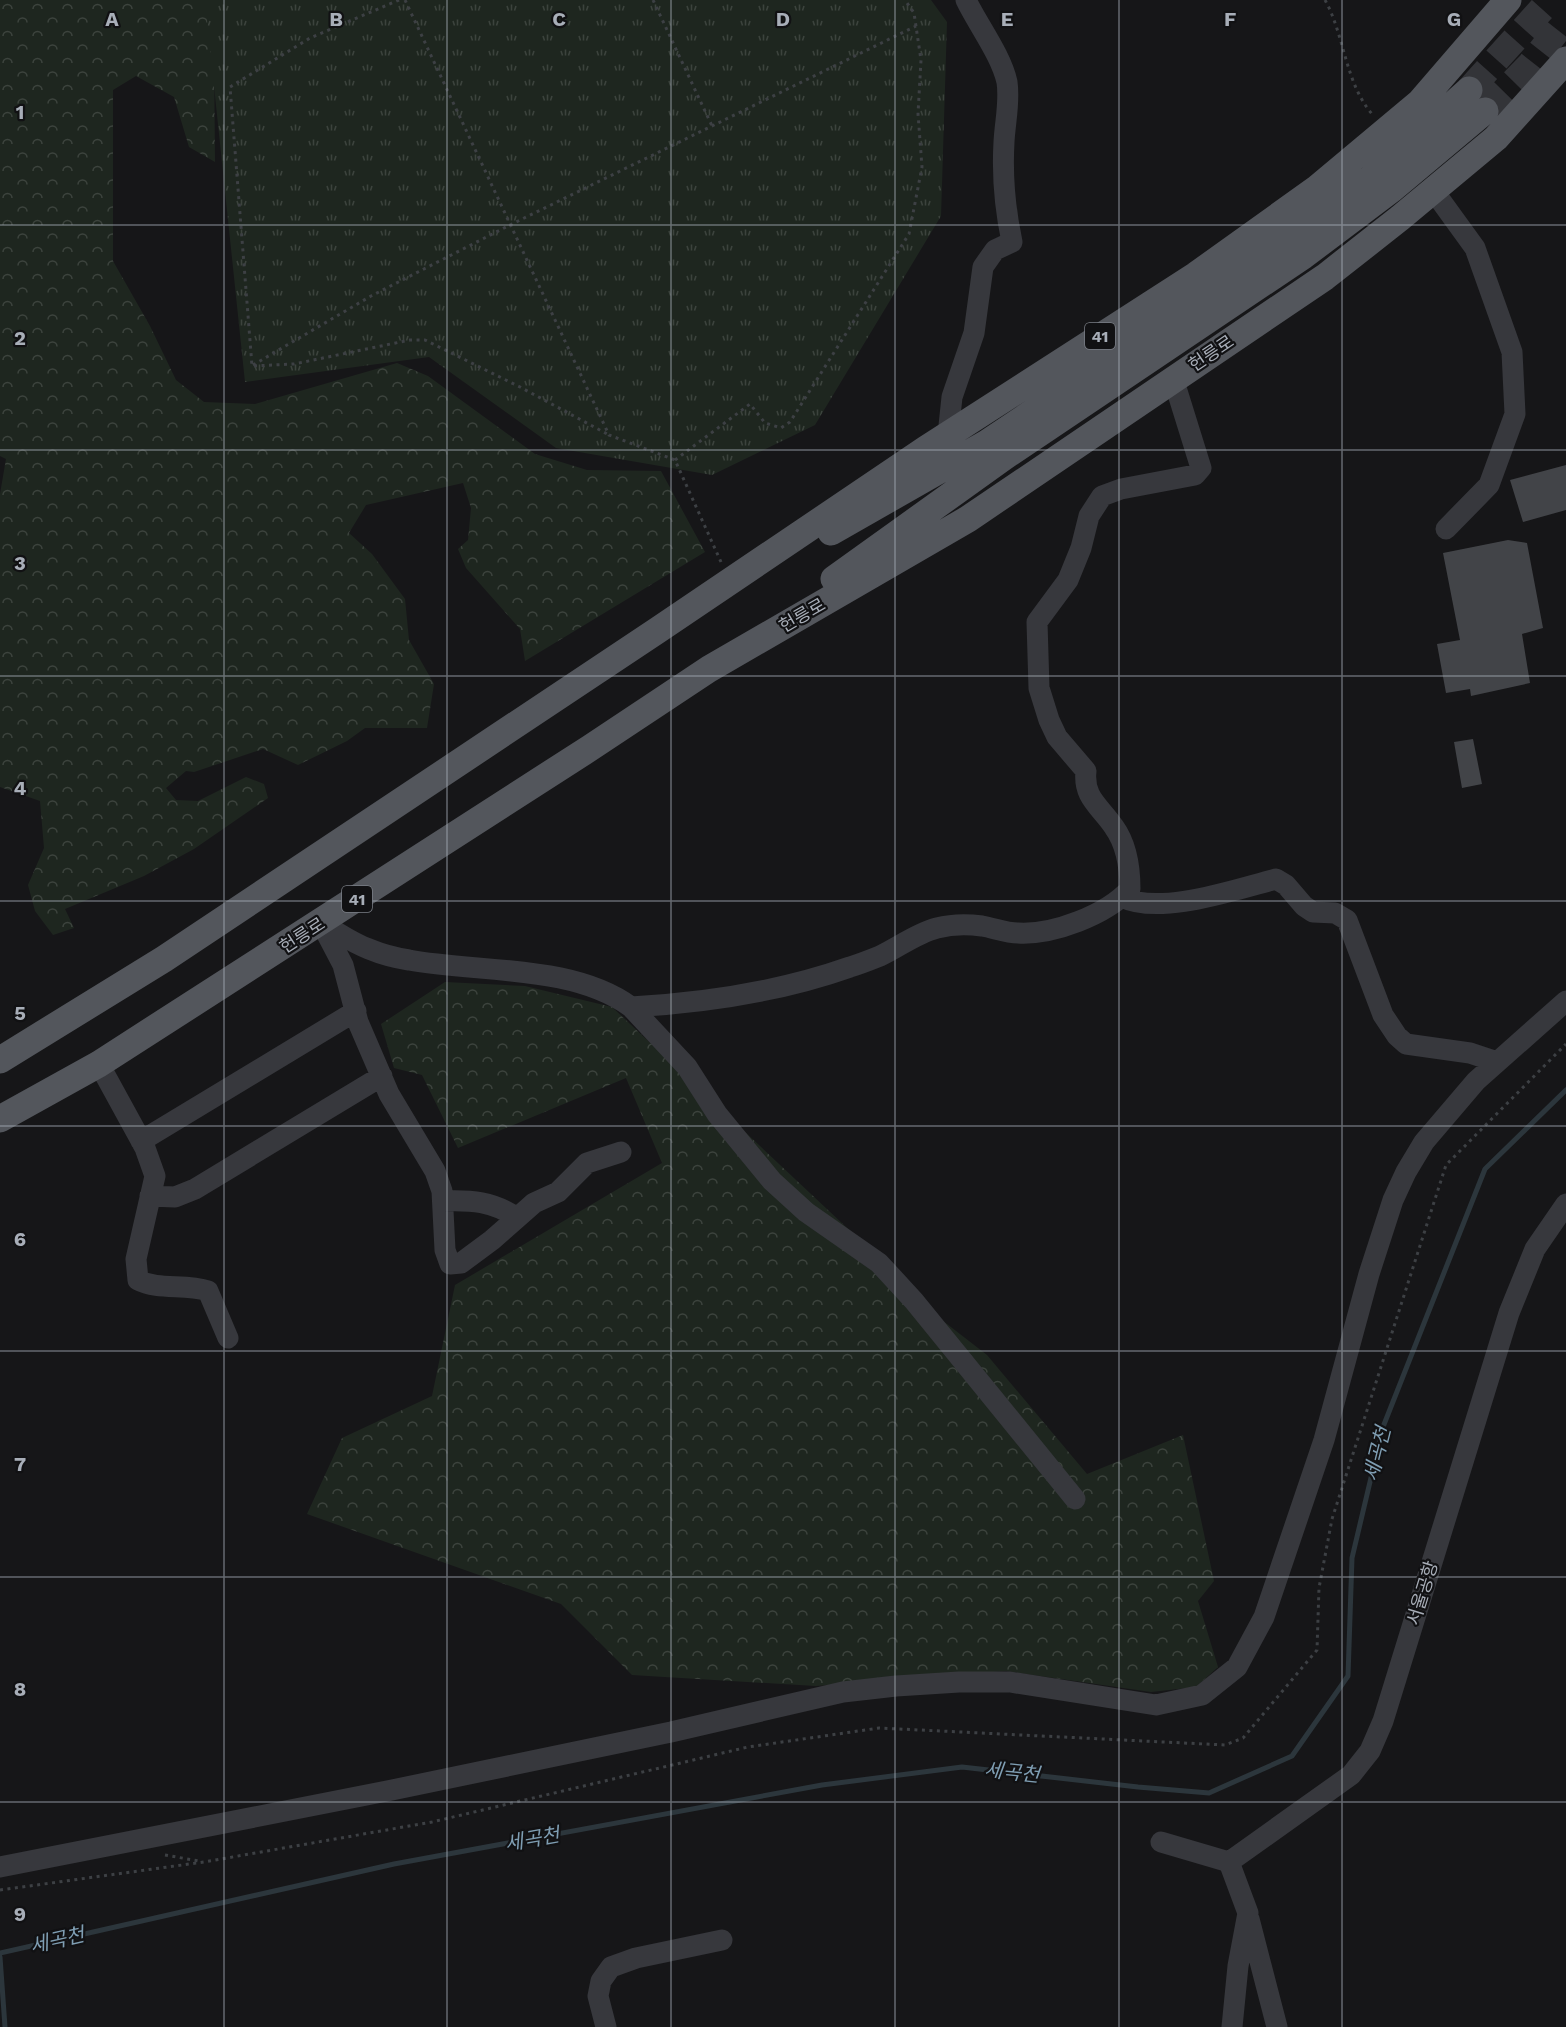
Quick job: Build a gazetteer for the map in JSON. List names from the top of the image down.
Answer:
{
  "streets": {
    "main road": ["41", "헌릉로"],
    "street": ["서울공항"]
  },
  "water": ["세곡천"],
  "grid": {
    "columns": [
      "A",
      "B",
      "C",
      "D",
      "E",
      "F",
      "G"
    ],
    "rows": [
      "1",
      "2",
      "3",
      "4",
      "5",
      "6",
      "7",
      "8",
      "9"
    ]
  }
}
